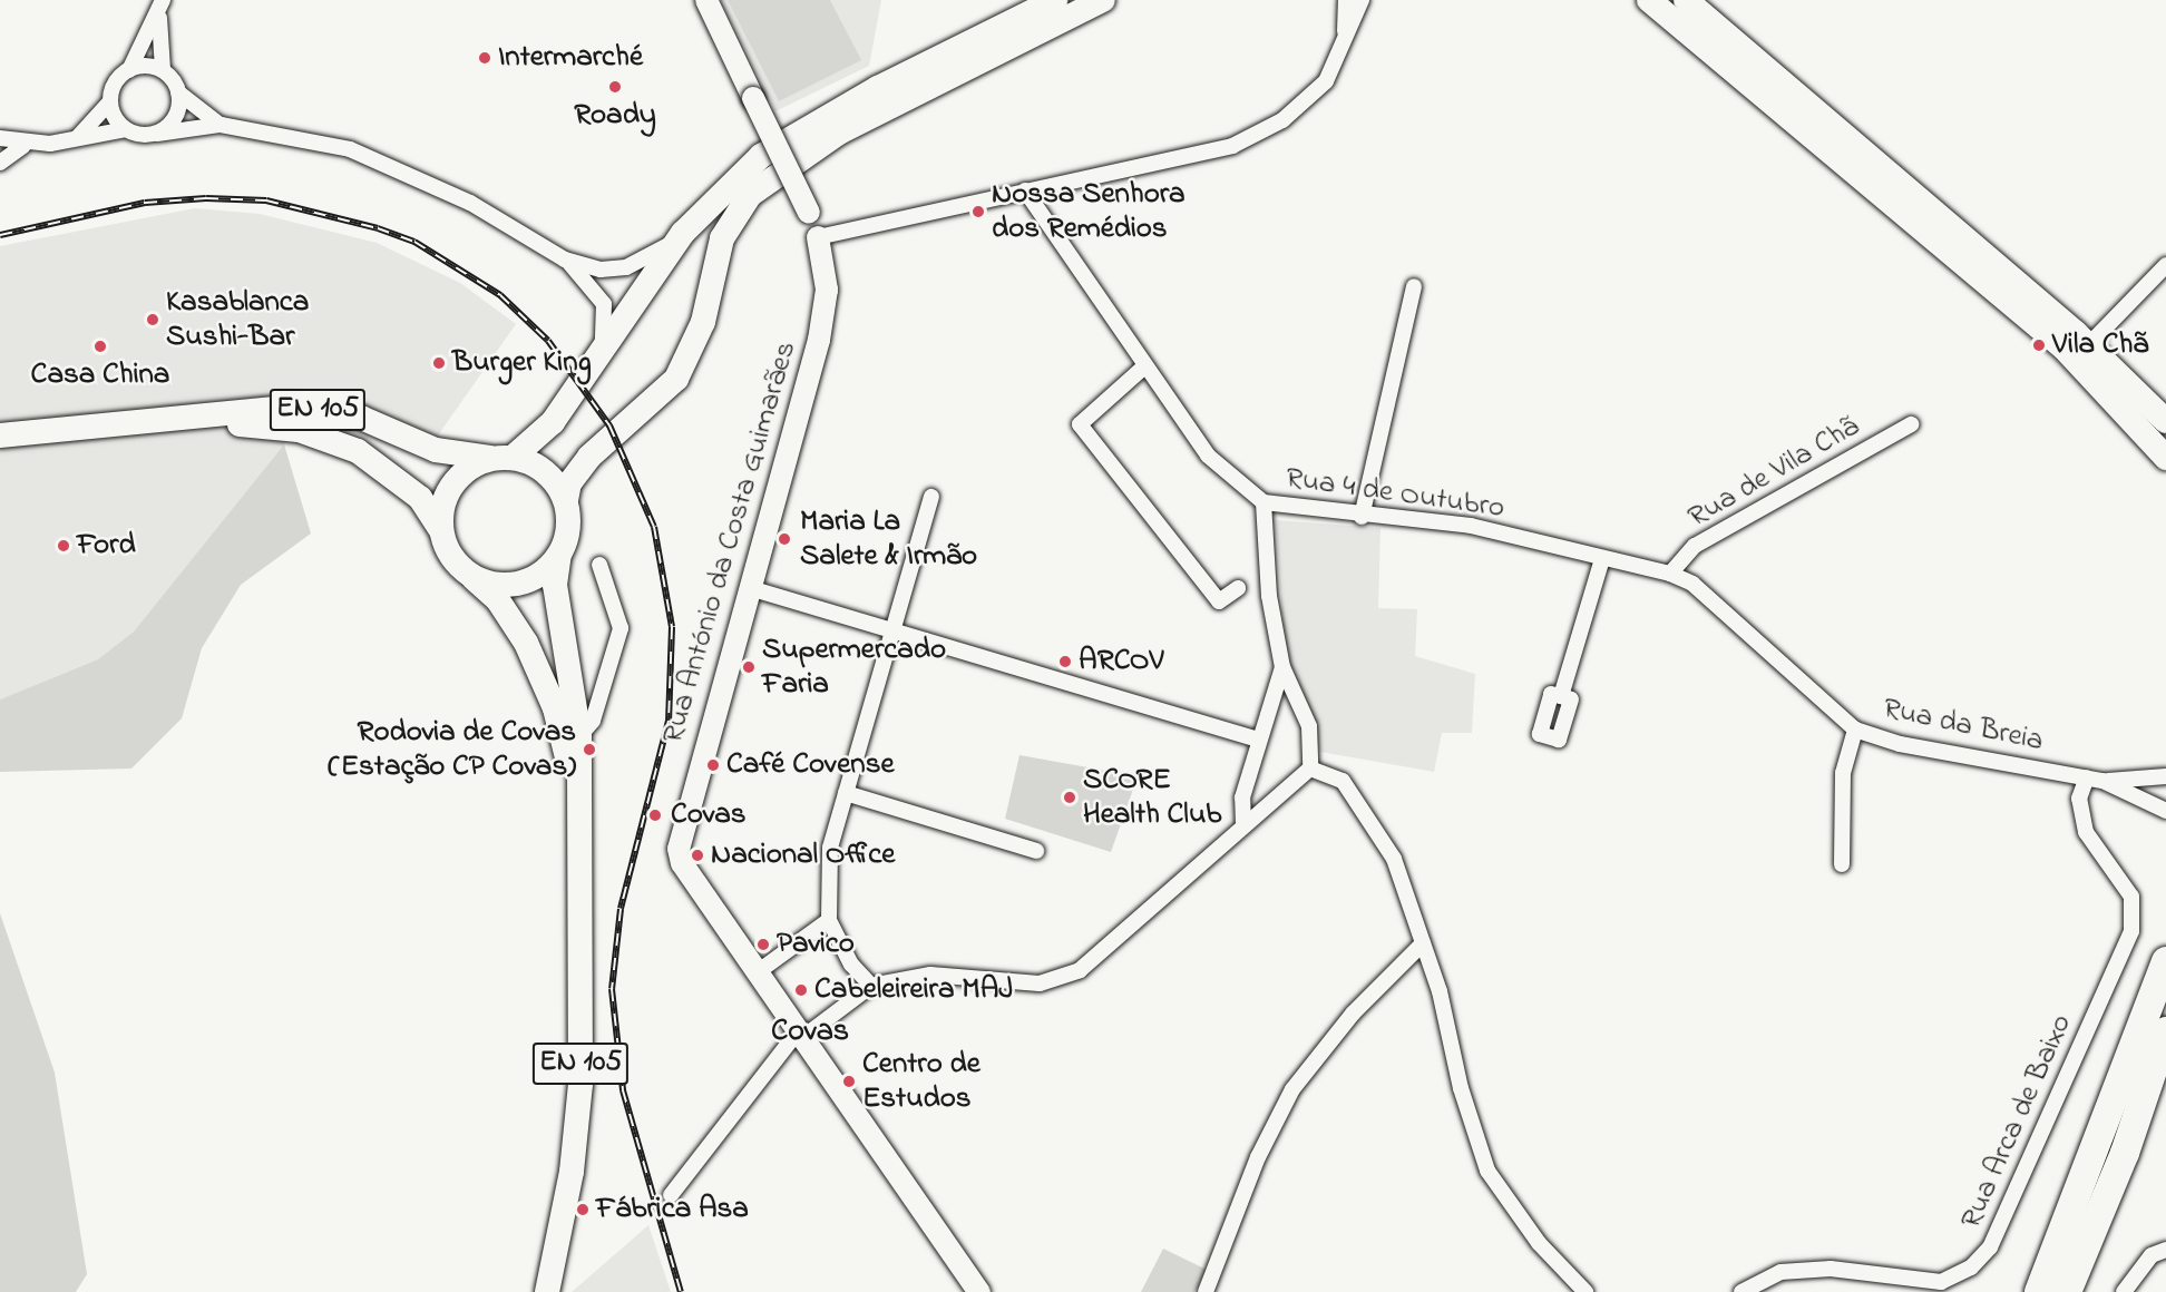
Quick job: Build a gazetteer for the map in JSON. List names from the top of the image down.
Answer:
{
  "streets": {
    "main road": ["EN 105", "Rua António da Costa Guimarães"],
    "street": [
      "Rua de Vila Chã",
      "Rua 4 de Outubro",
      "Rua da Breia",
      "Rua Arca de Baixo"
    ]
  },
  "crossings": [
    ["Rua de Vila Chã", "Rua 4 de Outubro"],
    ["Rua de Vila Chã", "Rua da Breia"],
    ["Rua 4 de Outubro", "Rua da Breia"],
    ["Rua da Breia", "Rua Arca de Baixo"]
  ],
  "districts": ["Covas"],
  "places": [
    "Intermarché",
    "Roady",
    "Nossa Senhora dos Remédios",
    "Kasablanca Sushi-Bar",
    "Vila Chã",
    "Casa China",
    "Burger King",
    "Maria La Salete & Irmão",
    "Ford",
    "ARCOV",
    "Supermercado Faria",
    "Rodovia de Covas (Estação CP Covas)",
    "Café Covense",
    "SCORE Health Club",
    "Covas",
    "Nacional Office",
    "Pavico",
    "Cabeleireira MAJ",
    "Centro de Estudos",
    "Fábrica Asa"
  ]
}
